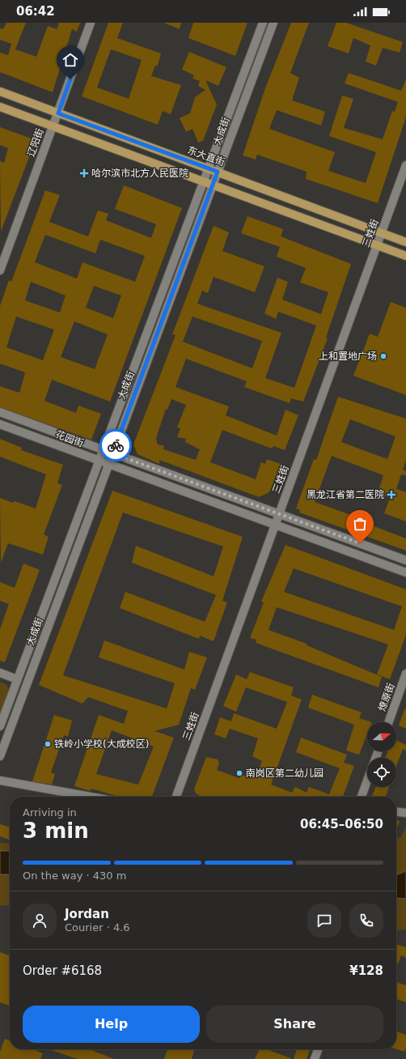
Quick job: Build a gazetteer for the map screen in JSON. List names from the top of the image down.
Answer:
{
  "streets": {
    "main road": [
      "大成街",
      "辽阳街",
      "东大直街",
      "三姓街",
      "花园街",
      "燎原街"
    ]
  },
  "crossings": [
    ["大成街", "东大直街"],
    ["大成街", "花园街"],
    ["辽阳街", "东大直街"],
    ["东大直街", "三姓街"],
    ["三姓街", "花园街"]
  ],
  "places": {
    "health": ["哈尔滨市北方人民医院", "黑龙江省第二医院"],
    "other": ["上和置地广场", "铁岭小学校(大成校区)", "南岗区第二幼儿园"]
  },
  "north": "right",
  "page": {
    "status": "06:42",
    "heading": ["3 min", "Arriving in", "06:45–06:50"],
    "panel": [
      "Jordan",
      "Courier · 4.6",
      "Order #6168",
      "¥128"
    ],
    "bar": "On the way · 430 m",
    "buttons": ["Help", "Share"]
  }
}
